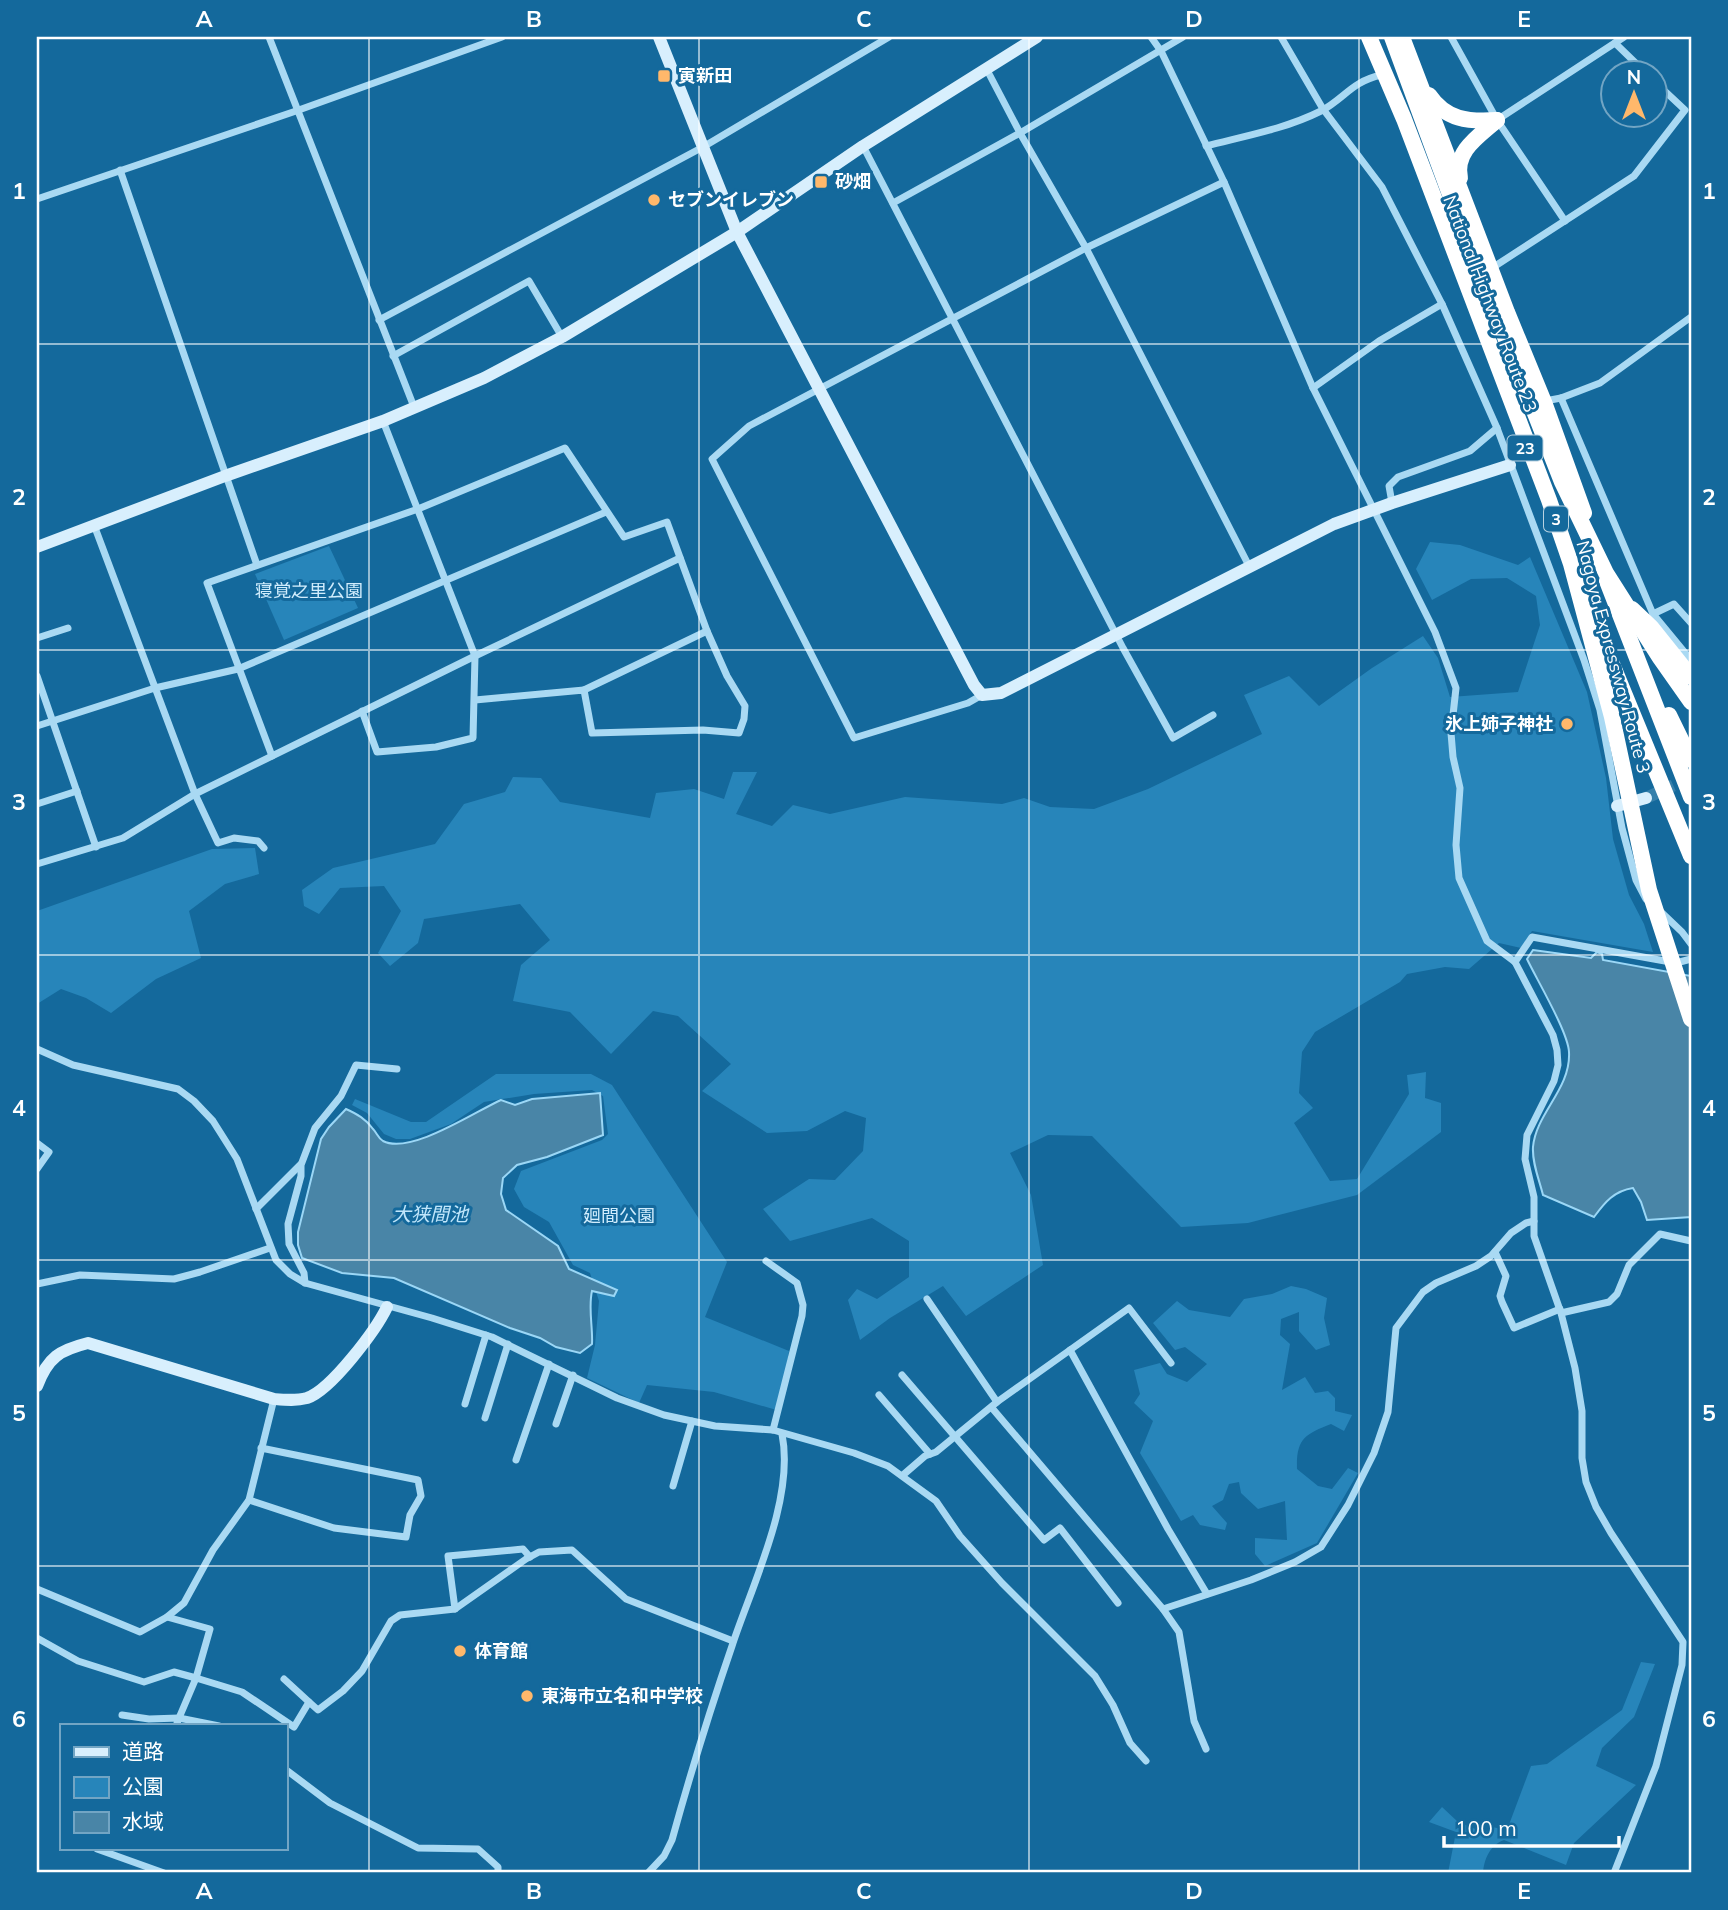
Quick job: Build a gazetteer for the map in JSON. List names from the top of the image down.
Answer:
{
  "streets": {
    "highway": [
      "National Highway Route 23",
      "23",
      "3",
      "Nagoya Expressway Route 3"
    ]
  },
  "crossings": [
    ["National Highway Route 23", "Nagoya Expressway Route 3"]
  ],
  "water": ["大狭間池"],
  "parks": ["寝覚之里公園", "廻間公園"],
  "places": {
    "transit": ["寅新田", "砂畑"],
    "other": [
      "セブンイレブン",
      "氷上姉子神社",
      "体育館",
      "東海市立名和中学校"
    ]
  },
  "legend": ["道路", "公園", "水域"],
  "scale_bar": "100 m",
  "north": "top",
  "grid": {
    "columns": [
      "A",
      "B",
      "C",
      "D",
      "E"
    ],
    "rows": [
      "1",
      "2",
      "3",
      "4",
      "5",
      "6"
    ]
  }
}
